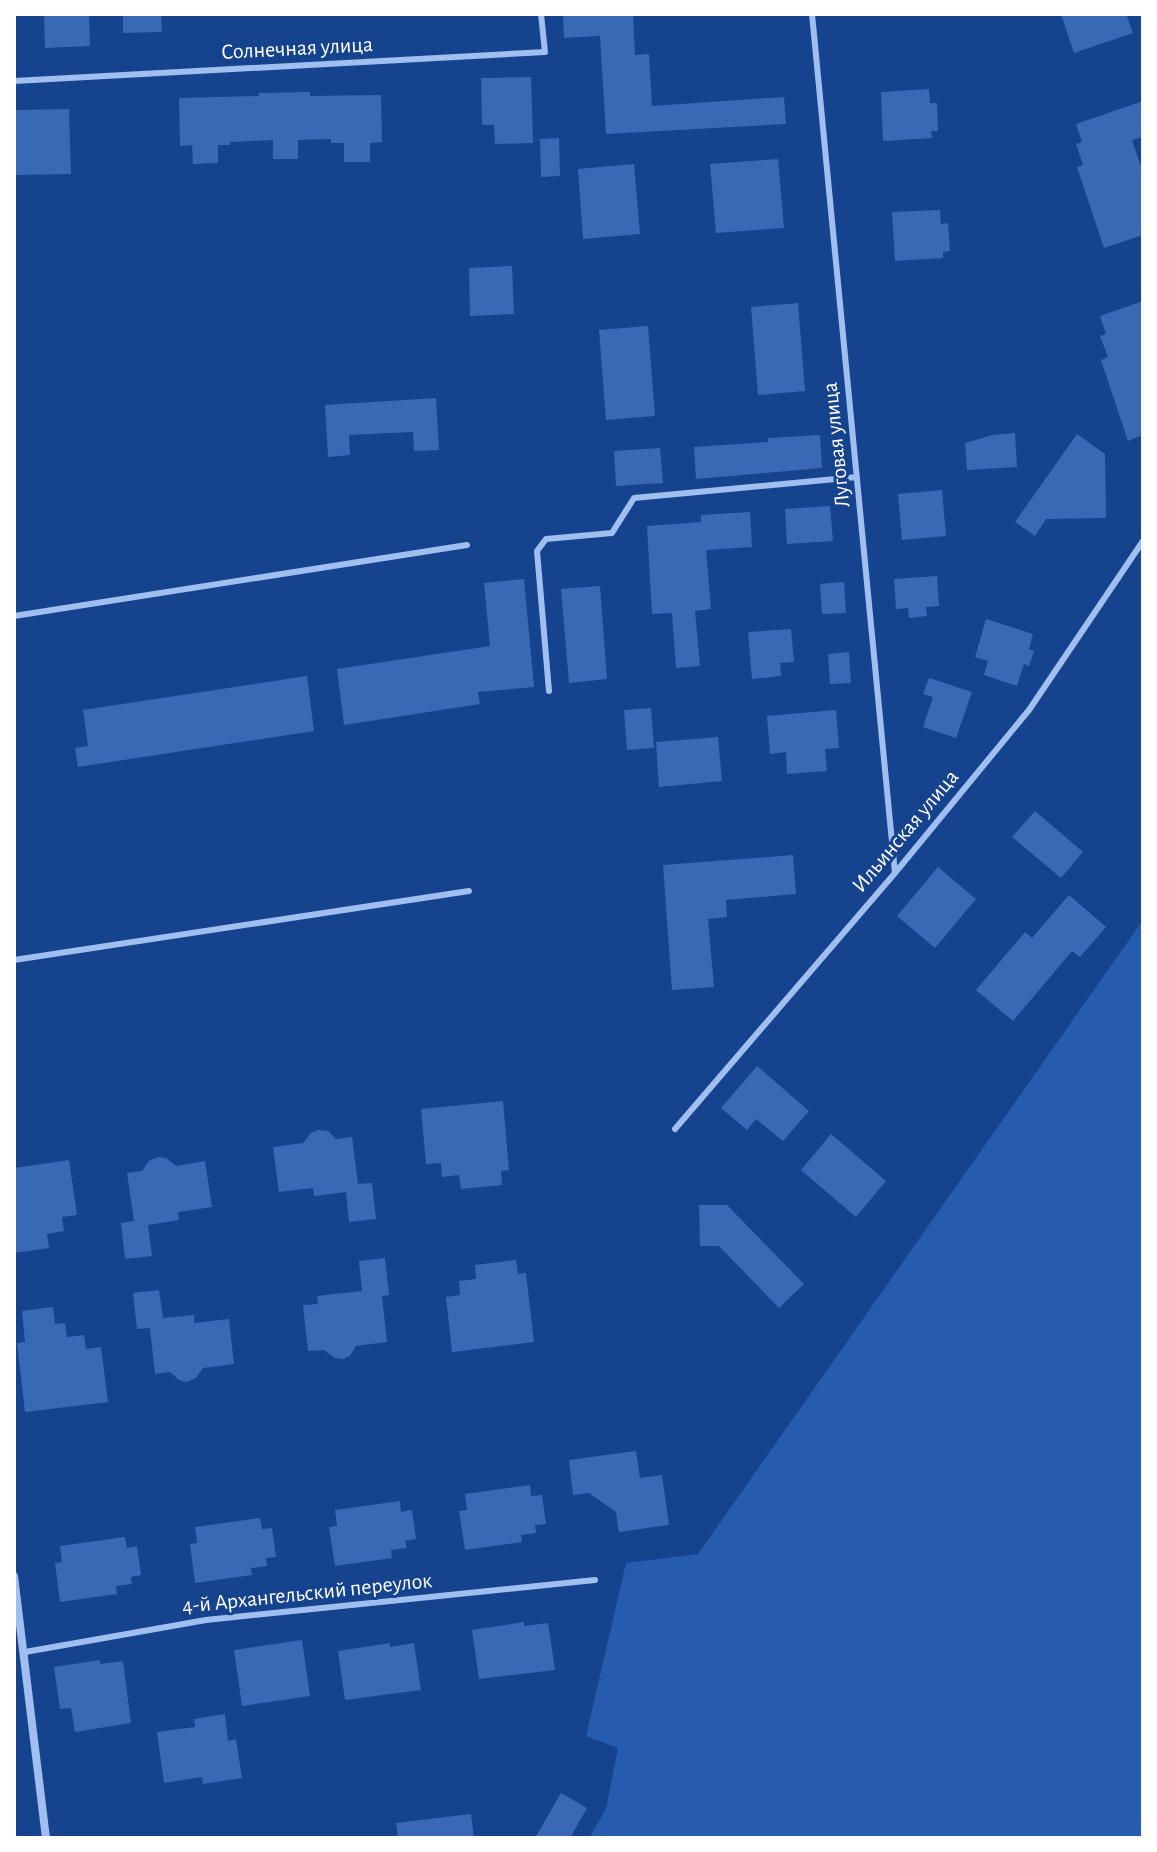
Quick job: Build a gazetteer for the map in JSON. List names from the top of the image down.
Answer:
{
  "streets": {
    "lane": [
      "Солнечная улица",
      "Луговая улица",
      "Ильинская улица",
      "4-й Архангельский переулок"
    ]
  },
  "crossings": [
    ["Луговая улица", "Ильинская улица"]
  ]
}
